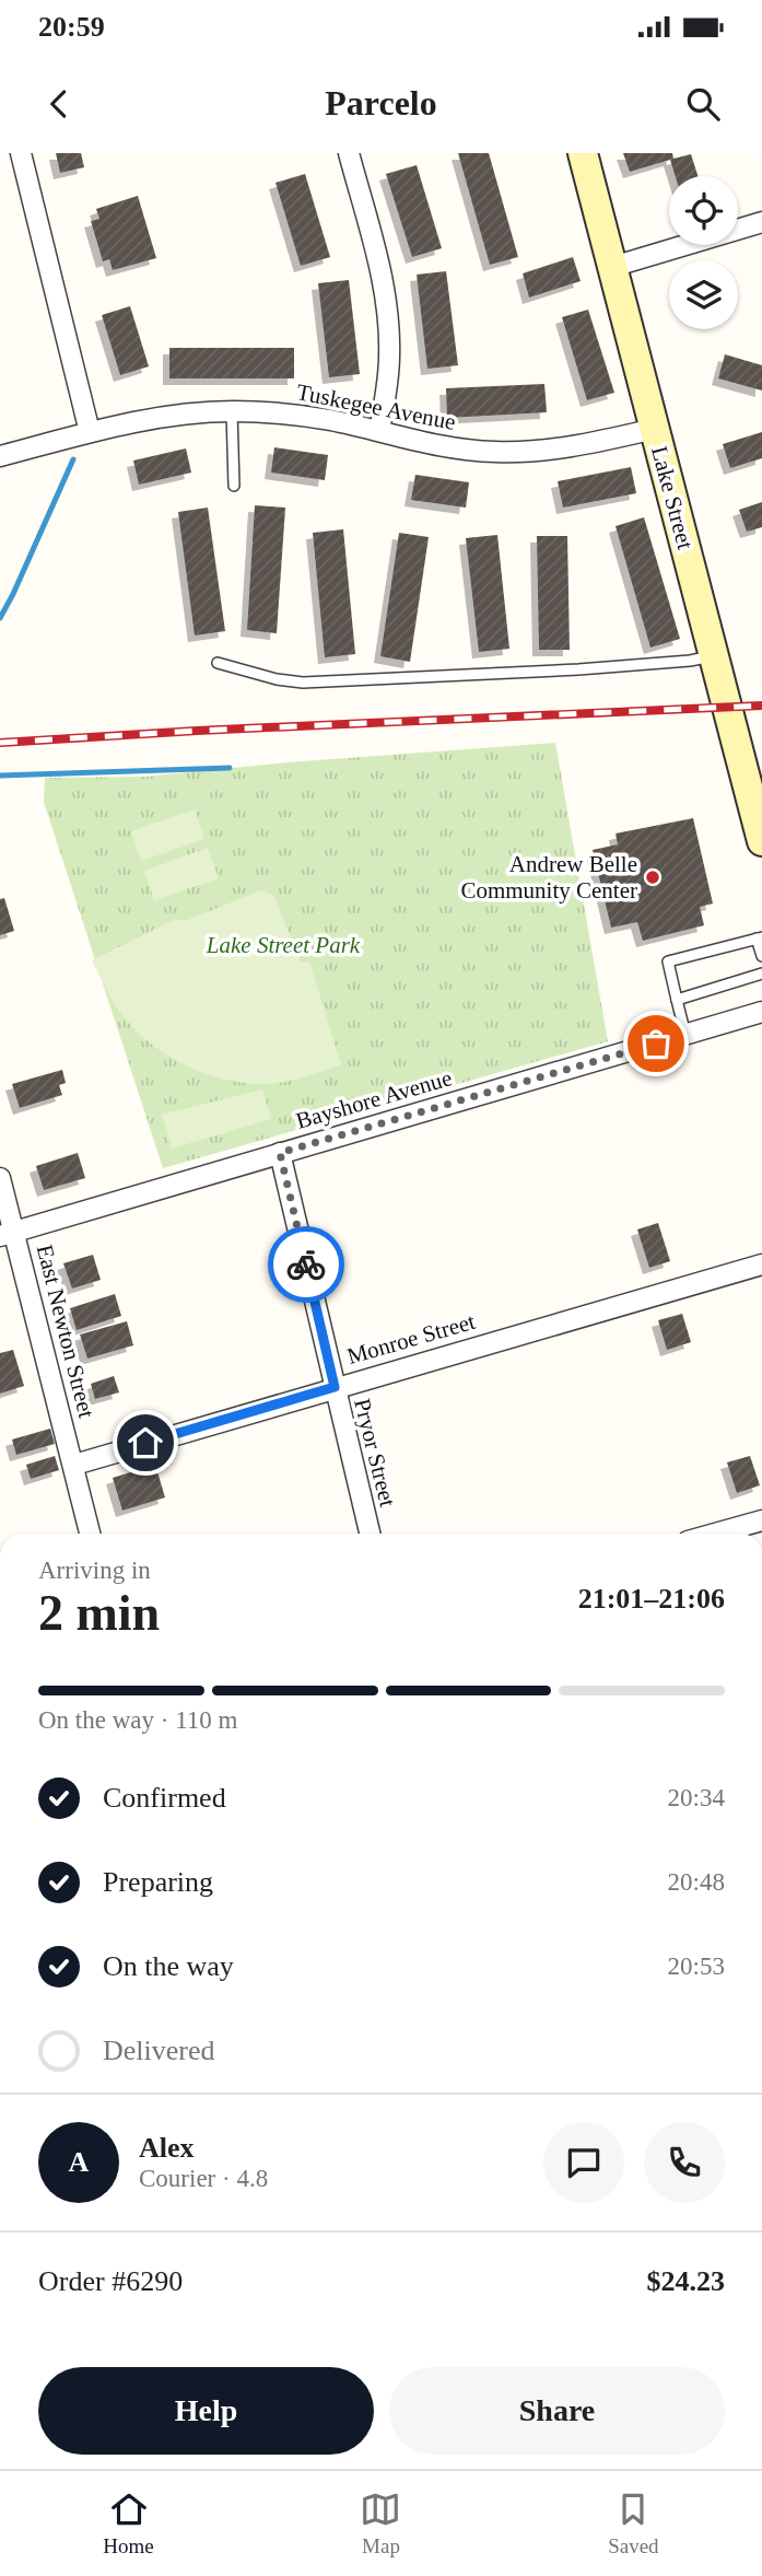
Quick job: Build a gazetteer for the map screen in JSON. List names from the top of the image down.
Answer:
{
  "streets": {
    "street": [
      "Tuskegee Avenue",
      "Lake Street",
      "Bayshore Avenue",
      "East Newton Street",
      "Monroe Street",
      "Pryor Street"
    ]
  },
  "crossings": [
    ["Tuskegee Avenue", "Lake Street"],
    ["Bayshore Avenue", "East Newton Street"],
    ["Bayshore Avenue", "Pryor Street"],
    ["East Newton Street", "Monroe Street"],
    ["Monroe Street", "Pryor Street"]
  ],
  "parks": ["Lake Street Park"],
  "places": ["Andrew Belle Community Center"],
  "page": {
    "status": "20:59",
    "header": "Parcelo",
    "heading": ["2 min", "Arriving in", "21:01–21:06"],
    "panel": [
      "Alex",
      "Courier · 4.8",
      "Order #6290",
      "$24.23"
    ],
    "bar": "On the way · 110 m",
    "list": [
      ["Confirmed", "20:34"],
      ["Preparing", "20:48"],
      ["On the way", "20:53"],
      "Delivered"
    ],
    "round": "A",
    "buttons": ["Help", "Share"],
    "tabs": ["Home", "Map", "Saved"]
  }
}
